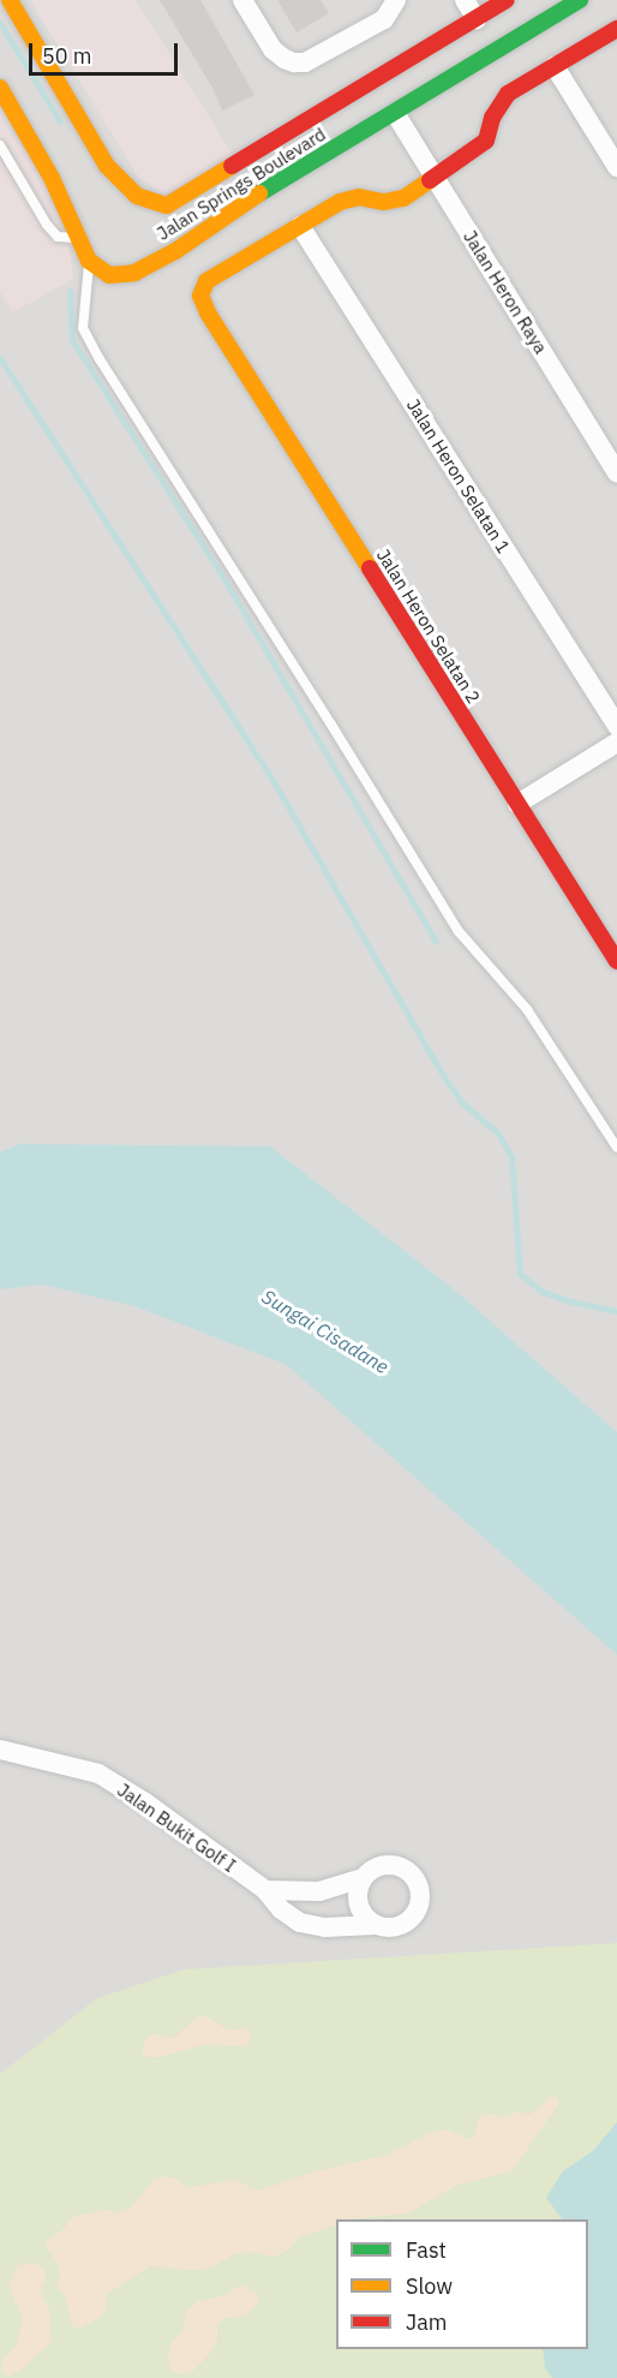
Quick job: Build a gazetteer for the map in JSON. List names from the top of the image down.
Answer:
{
  "streets": {
    "main road": ["Jalan Springs Boulevard", "Jalan Heron Selatan 2"],
    "street": ["Jalan Heron Raya", "Jalan Heron Selatan 1", "Jalan Bukit Golf I"]
  },
  "crossings": [
    ["Jalan Springs Boulevard", "Jalan Heron Raya"],
    ["Jalan Heron Selatan 1", "Jalan Heron Selatan 2"]
  ],
  "water": ["Sungai Cisadane"],
  "legend": ["Fast", "Slow", "Jam"],
  "scale_bar": "50 m"
}
